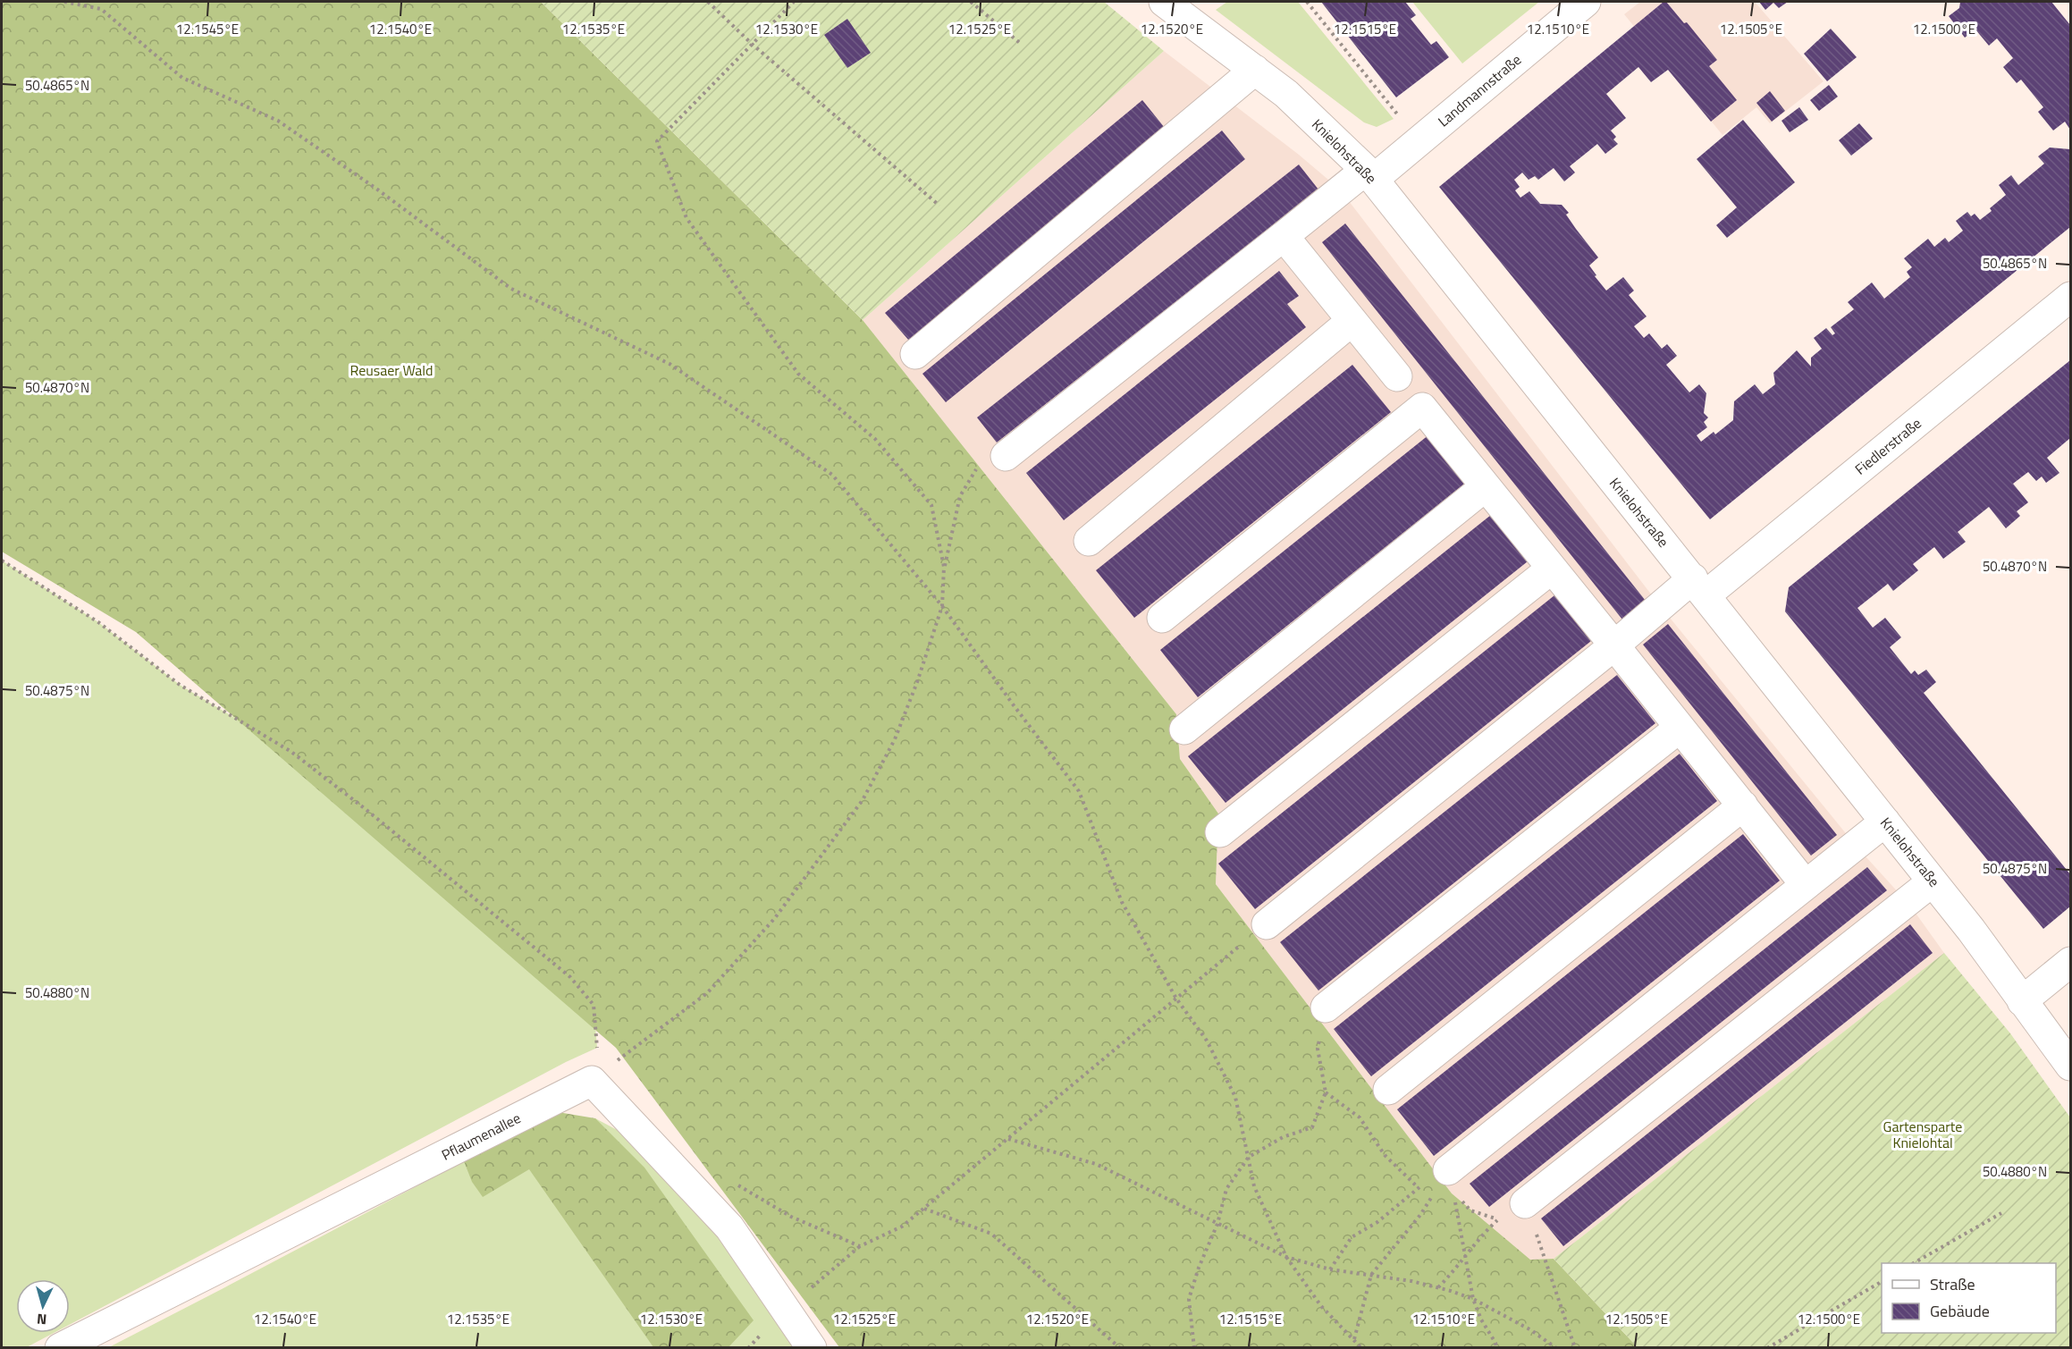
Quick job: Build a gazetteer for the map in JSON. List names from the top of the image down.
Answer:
{
  "streets": {
    "street": [
      "Landmannstraße",
      "Knielohstraße",
      "Fiedlerstraße",
      "Pflaumenallee"
    ]
  },
  "crossings": [
    ["Landmannstraße", "Knielohstraße"],
    ["Knielohstraße", "Fiedlerstraße"]
  ],
  "parks": ["Reusaer Wald", "Gartensparte Knielohtal"],
  "legend": ["Straße", "Gebäude"],
  "north": "bottom",
  "coordinates": [
    "12.1545°E",
    "12.1540°E",
    "12.1535°E",
    "12.1530°E",
    "12.1525°E",
    "12.1520°E",
    "12.1515°E",
    "12.1510°E",
    "12.1505°E",
    "12.1500°E",
    "50.4865°N",
    "50.4870°N",
    "50.4875°N",
    "50.4880°N"
  ]
}
